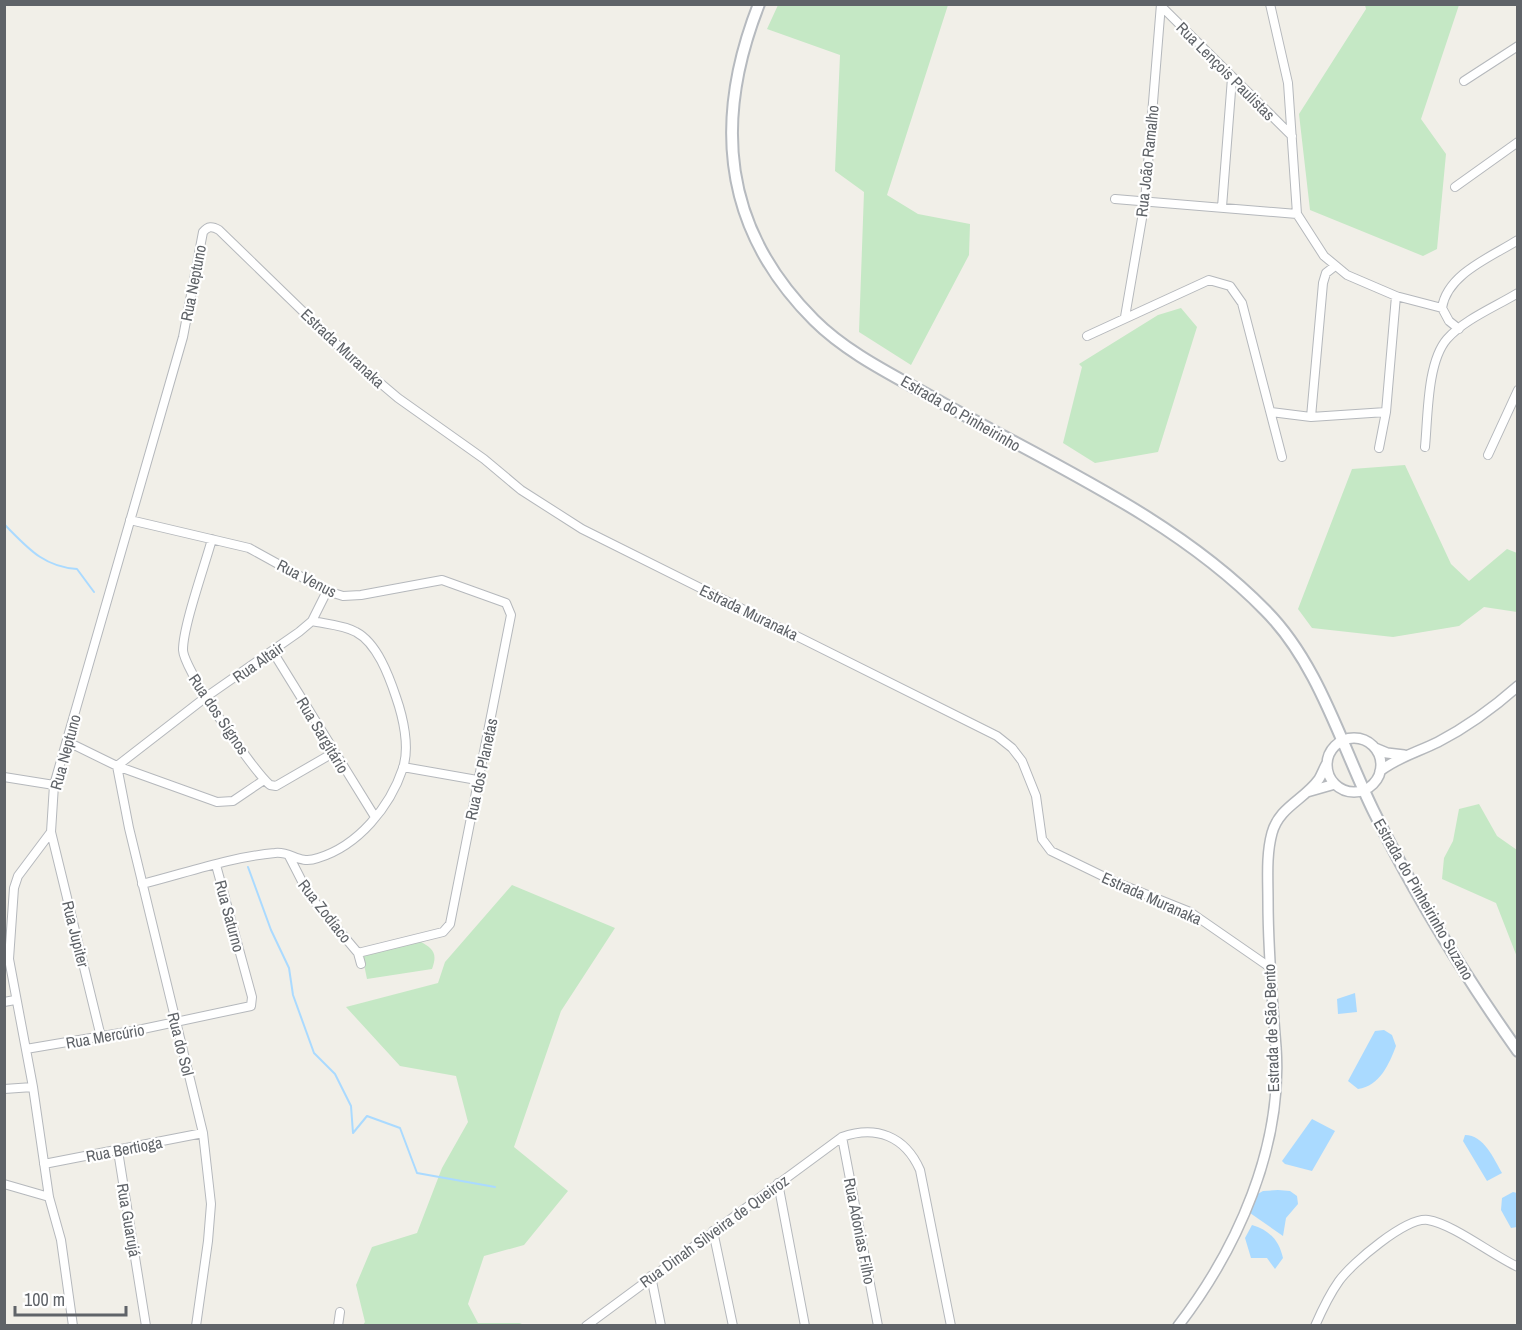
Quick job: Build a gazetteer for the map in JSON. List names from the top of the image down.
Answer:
{
  "streets": {
    "main road": ["Estrada do Pinheirinho", "Estrada do Pinheirinho Suzano"],
    "street": [
      "Rua Lençois Paulistas",
      "Rua João Ramalho",
      "Rua Neptuno",
      "Estrada Muranaka",
      "Rua Venus",
      "Rua Altair",
      "Rua dos Sígnos",
      "Rua Sargitário",
      "Rua dos Planetas",
      "Rua Zodíaco",
      "Rua Saturno",
      "Rua Jupiter",
      "Estrada de São Bento",
      "Rua Mercúrio",
      "Rua do Sol",
      "Rua Bertioga",
      "Rua Guarujá",
      "Rua Dinah Silveira de Queiroz",
      "Rua Adonias Filho"
    ]
  },
  "crossings": [
    ["Rua Lençois Paulistas", "Rua João Ramalho"],
    ["Rua Neptuno", "Estrada Muranaka"],
    ["Rua Neptuno", "Rua Venus"],
    ["Rua Neptuno", "Rua Jupiter"],
    ["Estrada Muranaka", "Estrada de São Bento"],
    ["Estrada do Pinheirinho", "Estrada do Pinheirinho Suzano"],
    ["Rua Venus", "Rua dos Sígnos"],
    ["Rua Venus", "Rua dos Planetas"],
    ["Rua Altair", "Rua dos Sígnos"],
    ["Rua Altair", "Rua Sargitário"],
    ["Rua Altair", "Rua do Sol"],
    ["Rua Sargitário", "Rua Saturno"],
    ["Rua dos Planetas", "Rua Zodíaco"],
    ["Rua Zodíaco", "Rua Saturno"],
    ["Rua Saturno", "Rua Mercúrio"],
    ["Rua Jupiter", "Rua Mercúrio"],
    ["Rua Mercúrio", "Rua do Sol"],
    ["Rua do Sol", "Rua Bertioga"],
    ["Rua Bertioga", "Rua Guarujá"],
    ["Rua Dinah Silveira de Queiroz", "Rua Adonias Filho"]
  ],
  "scale_bar": "100 m"
}
